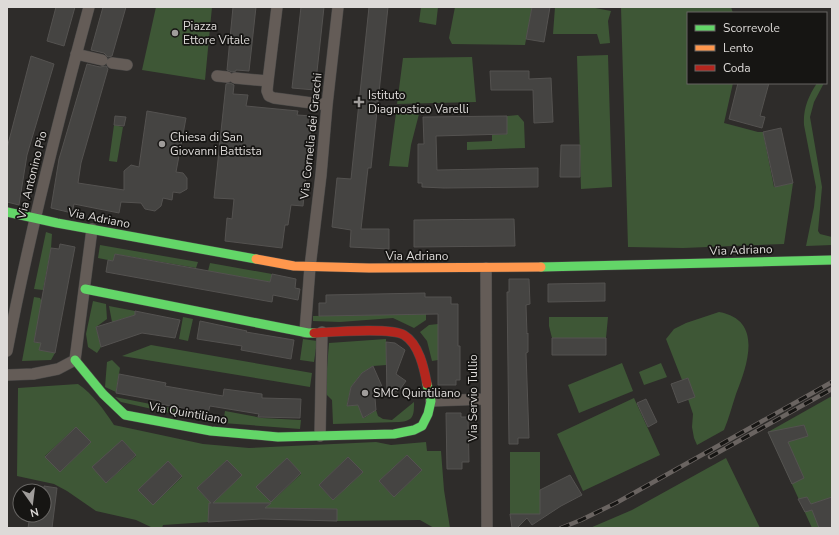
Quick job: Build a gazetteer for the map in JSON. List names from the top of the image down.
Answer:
{
  "streets": {
    "street": [
      "Via Cornelia dei Gracchi",
      "Via Antonino Pio",
      "Via Adriano",
      "Via Servio Tullio",
      "Via Quintiliano"
    ]
  },
  "crossings": [
    ["Via Cornelia dei Gracchi", "Via Adriano"],
    ["Via Cornelia dei Gracchi", "Via Quintiliano"],
    ["Via Antonino Pio", "Via Adriano"],
    ["Via Adriano", "Via Servio Tullio"]
  ],
  "places": {
    "other": ["Piazza Ettore Vitale", "Chiesa di San Giovanni Battista", "SMC Quintiliano"],
    "health": ["Istituto Diagnostico Varelli"]
  },
  "legend": ["Scorrevole", "Lento", "Coda"],
  "north": "bottom"
}
